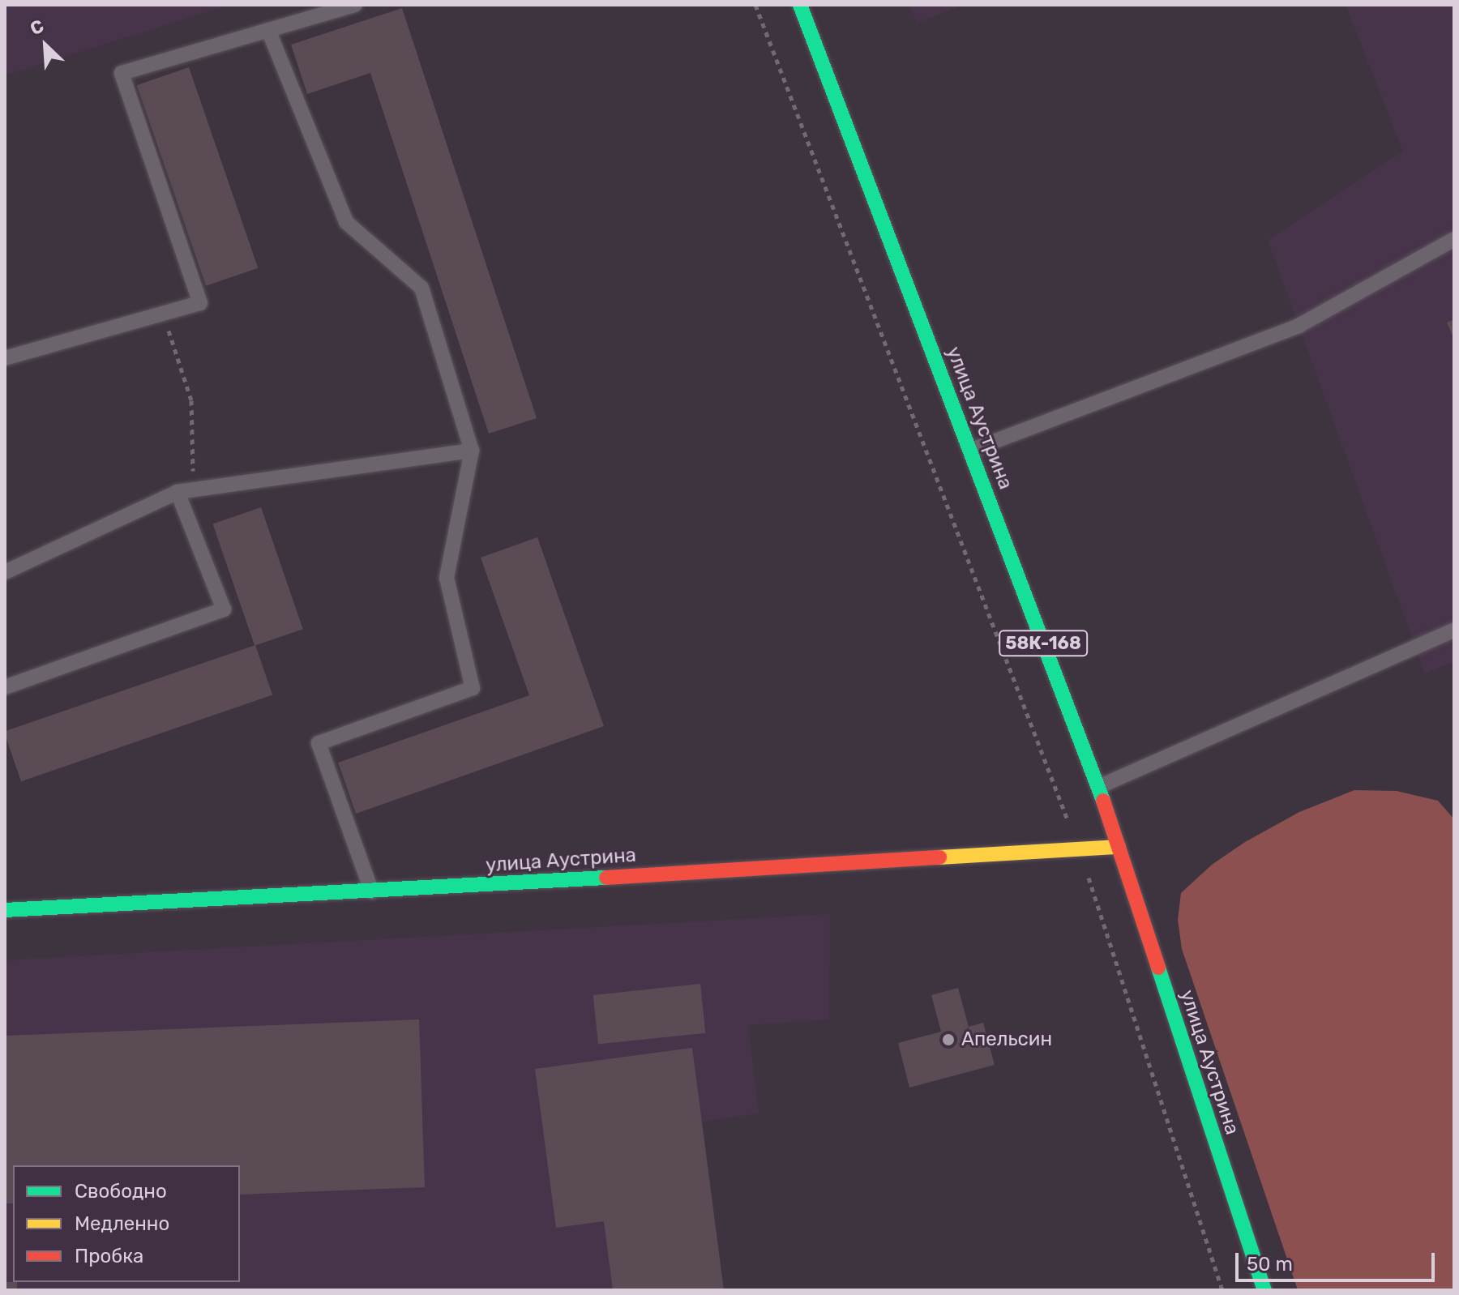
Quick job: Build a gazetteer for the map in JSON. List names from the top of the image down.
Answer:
{
  "streets": {
    "main road": ["улица Аустрина", "58К-168"]
  },
  "places": ["Апельсин"],
  "legend": ["Свободно", "Медленно", "Пробка"],
  "scale_bar": "50 m",
  "north": "top left"
}
